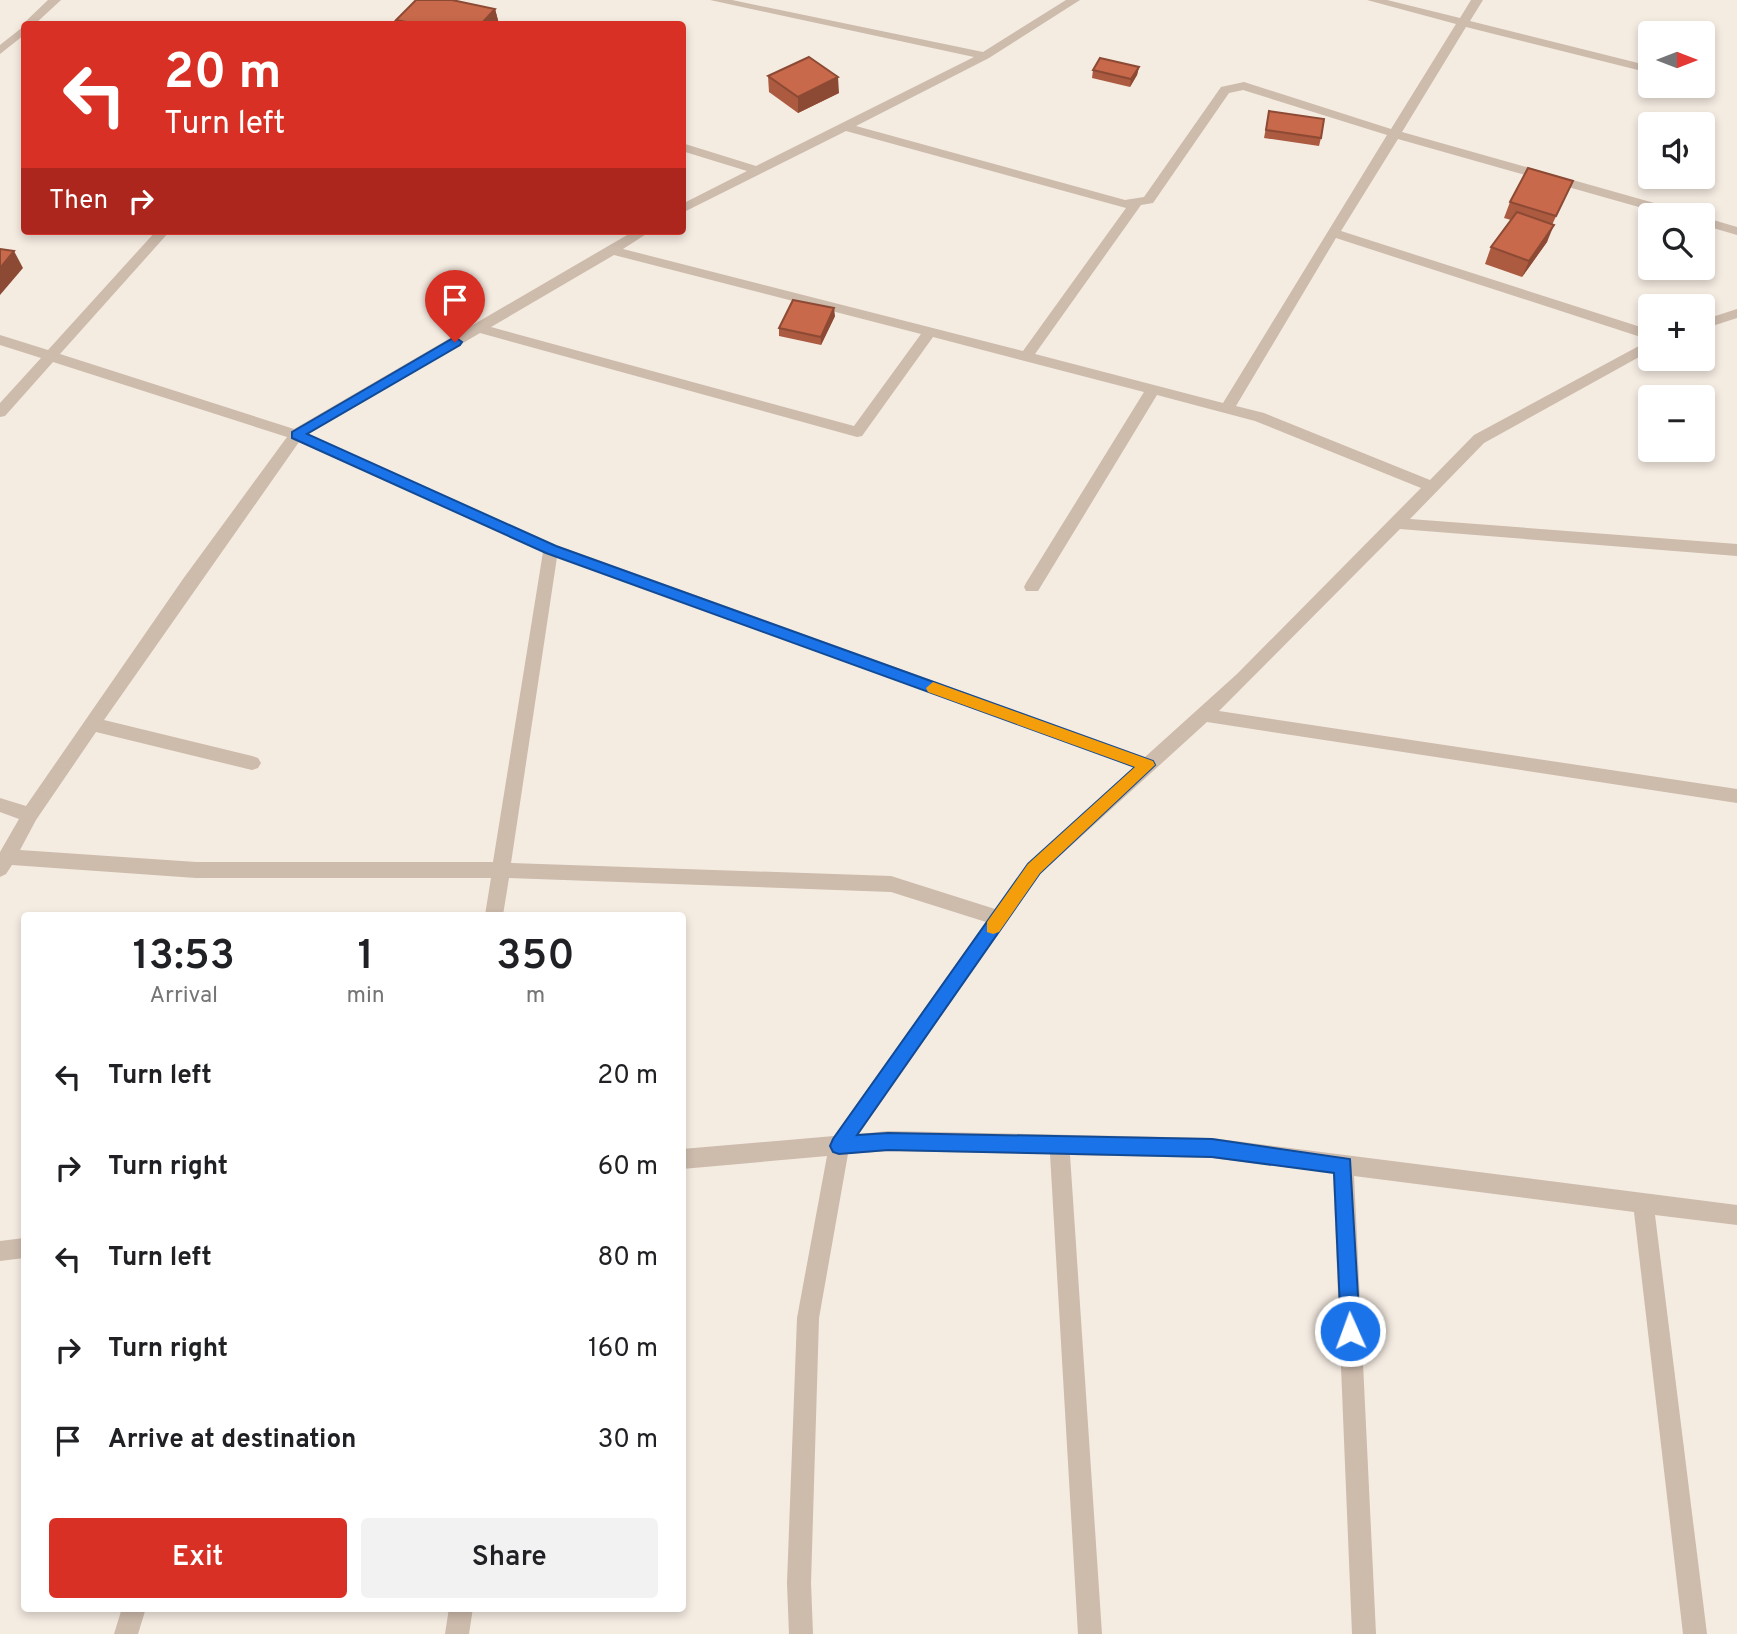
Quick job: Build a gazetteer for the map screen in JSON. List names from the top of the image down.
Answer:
{
  "north": "right",
  "page": {
    "map_buttons": ["+", "−"],
    "turn": ["20 m", "Turn left"],
    "then": "Then",
    "eta": [
      "13:53",
      "Arrival",
      "1",
      "min",
      "350",
      "m"
    ],
    "list": [
      {
        "name": "Turn left",
        "value": "20 m"
      },
      {
        "name": "Turn right",
        "value": "60 m"
      },
      {
        "name": "Turn left",
        "value": "80 m"
      },
      {
        "name": "Turn right",
        "value": "160 m"
      },
      {
        "name": "Arrive at destination",
        "value": "30 m"
      }
    ],
    "buttons": ["Exit", "Share"]
  }
}
